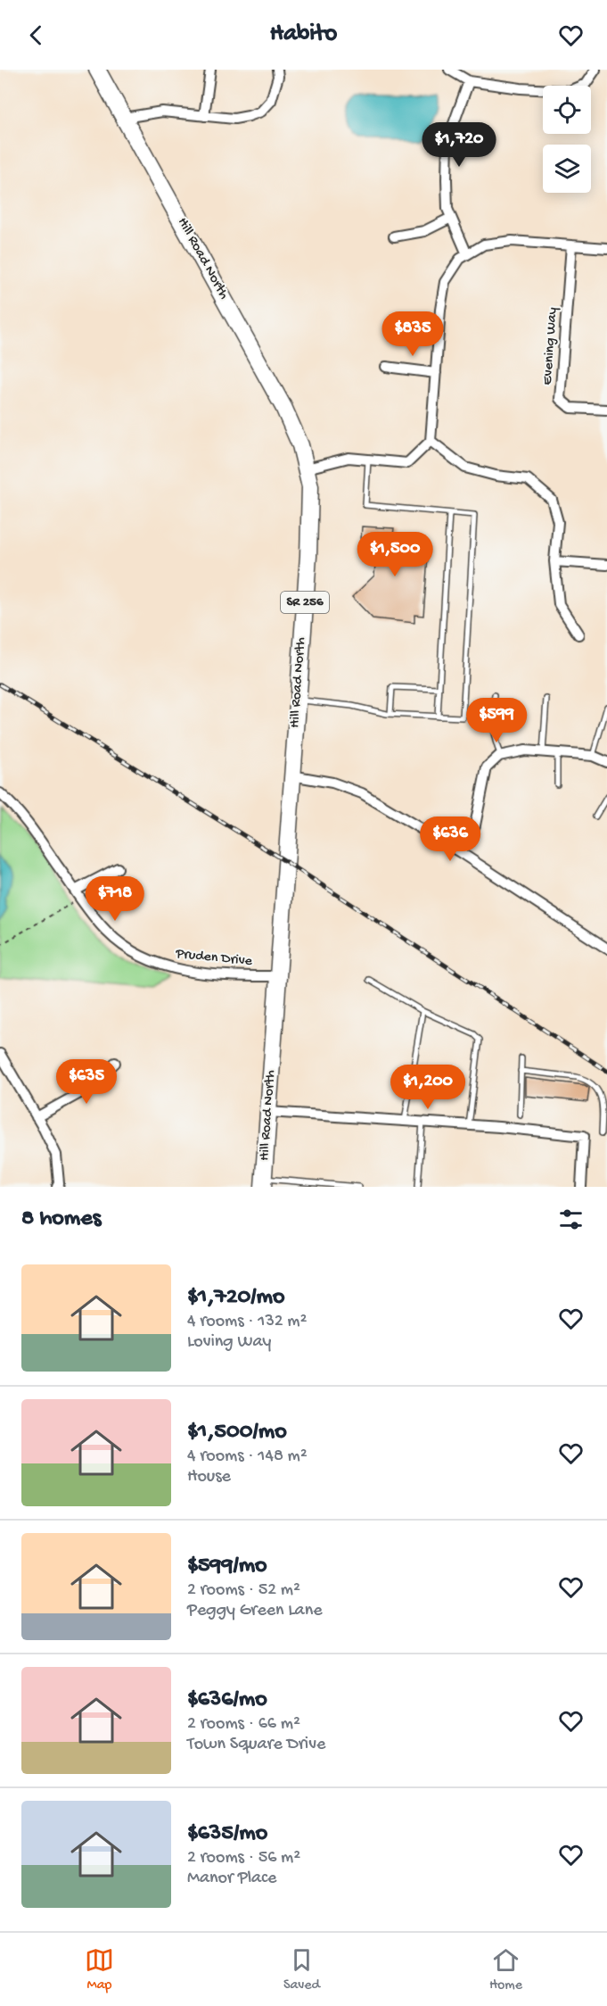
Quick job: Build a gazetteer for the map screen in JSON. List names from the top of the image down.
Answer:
{
  "streets": {
    "main road": ["Hill Road North", "SR 256"],
    "street": ["Evening Way", "Pruden Drive"]
  },
  "crossings": [
    ["Hill Road North", "Pruden Drive"]
  ],
  "page": {
    "header": "Habito",
    "price": [
      "$1,720",
      "$835",
      "$1,500",
      "$599",
      "$636",
      "$718",
      "$635",
      "$1,200"
    ],
    "heading": "8 homes",
    "list": [
      {
        "name": "$1,720/mo",
        "note": "4 rooms · 132 m² · Loving Way"
      },
      {
        "name": "$1,500/mo",
        "note": "4 rooms · 148 m² · House"
      },
      {
        "name": "$599/mo",
        "note": "2 rooms · 52 m² · Peggy Green Lane"
      },
      {
        "name": "$636/mo",
        "note": "2 rooms · 66 m² · Town Square Drive"
      },
      {
        "name": "$635/mo",
        "note": "2 rooms · 56 m² · Manor Place"
      }
    ],
    "tabs": ["Map", "Saved", "Home"]
  }
}
